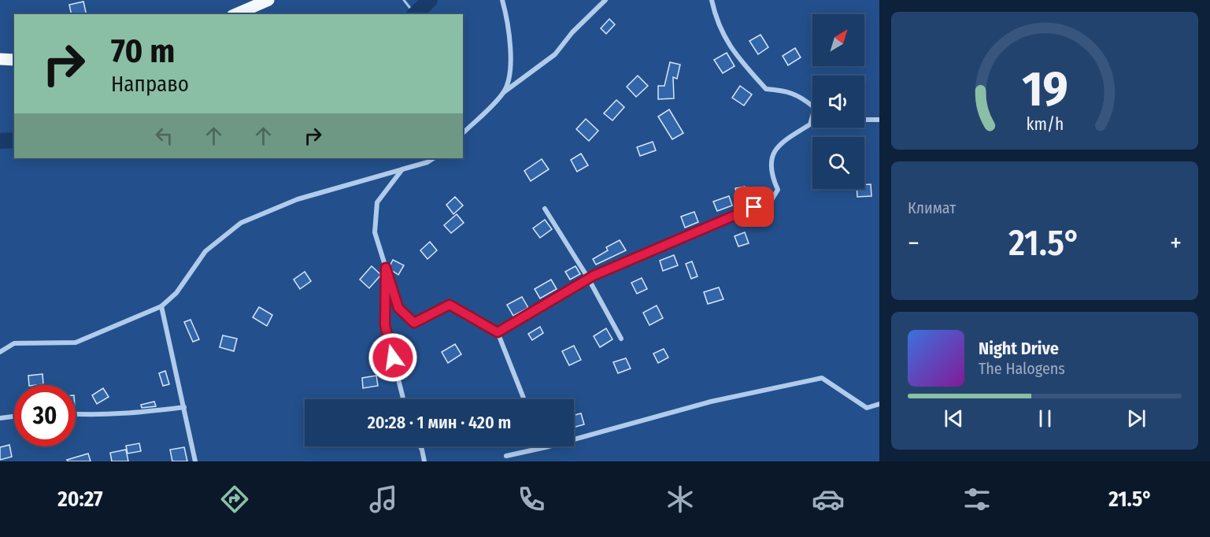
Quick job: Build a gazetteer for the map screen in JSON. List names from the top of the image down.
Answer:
{
  "north": "top right",
  "page": {
    "turn": ["70 m", "Направо"],
    "tile": "Климат",
    "heat": ["−", "21.5°", "+"],
    "song": ["Night Drive", "The Halogens"],
    "limit": "30",
    "trip": "20:28 · 1 мин · 420 m",
    "tabs": ["20:27", "21.5°"],
    "gauge": ["19", "km/h"]
  }
}
